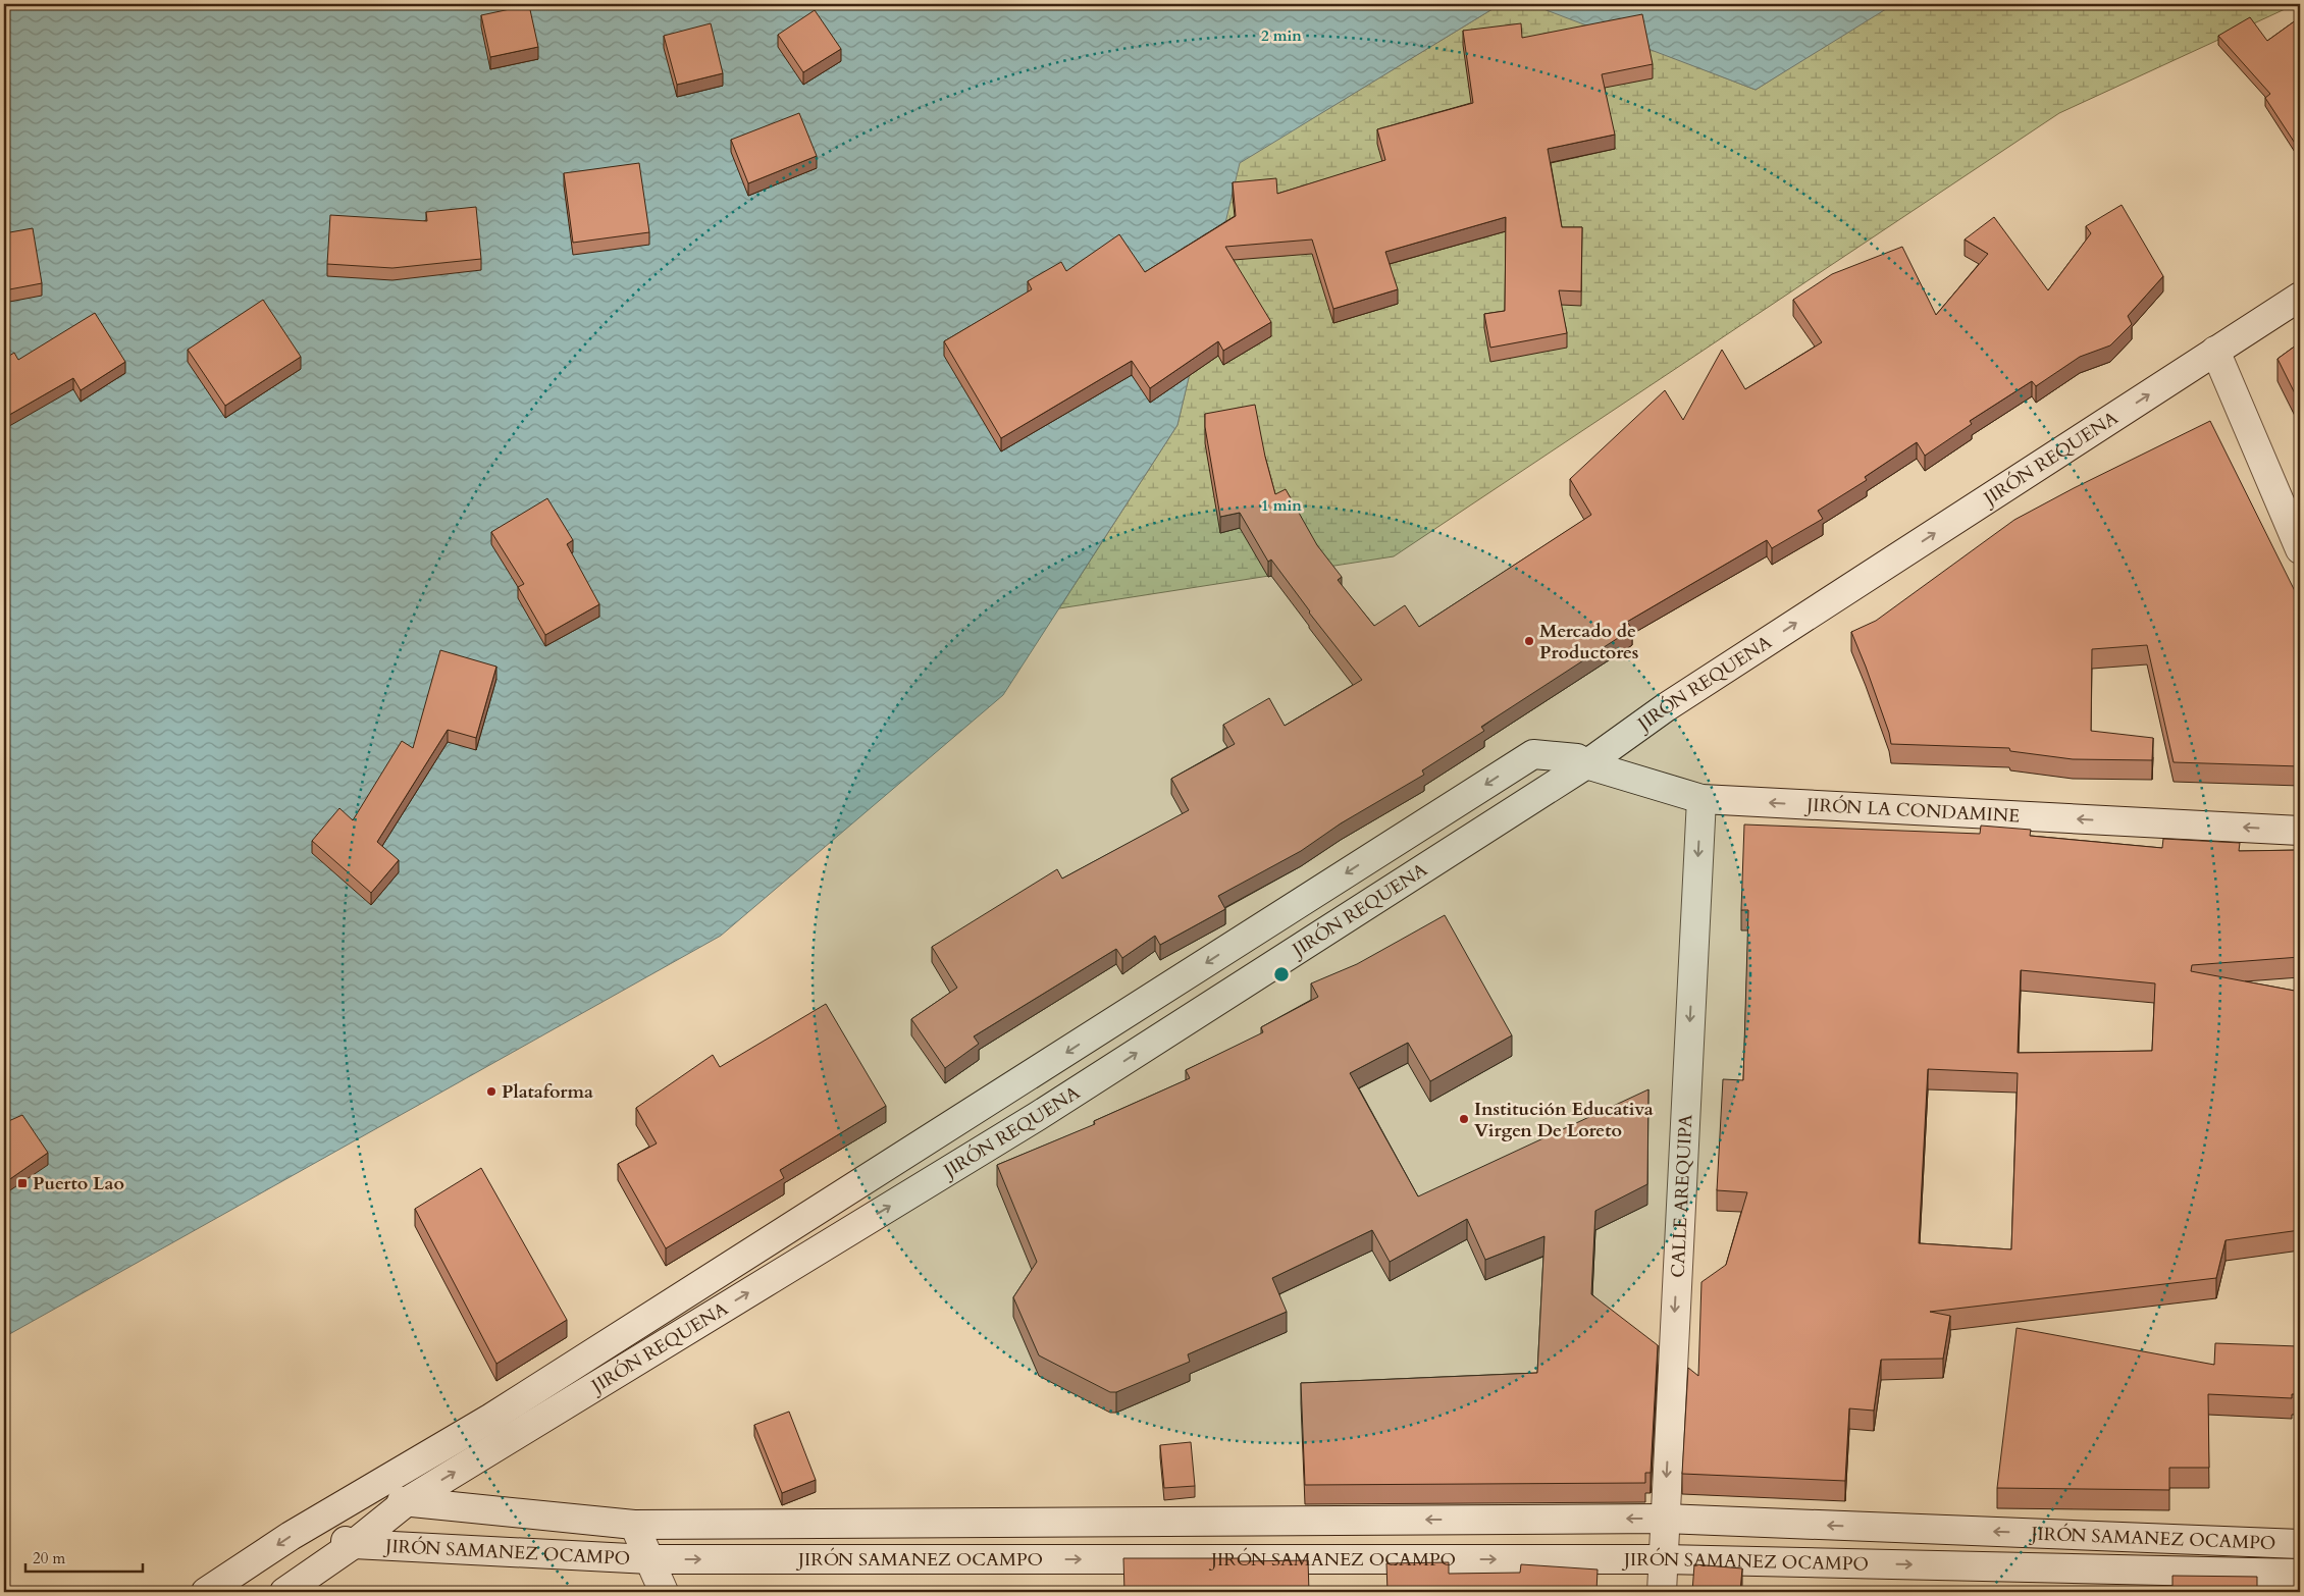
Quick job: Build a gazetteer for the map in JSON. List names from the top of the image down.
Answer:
{
  "streets": {
    "street": [
      "JIRÓN REQUENA",
      "JIRÓN LA CONDAMINE",
      "CALLE AREQUIPA",
      "JIRÓN SAMANEZ OCAMPO"
    ]
  },
  "crossings": [
    ["JIRÓN REQUENA", "JIRÓN LA CONDAMINE"],
    ["JIRÓN REQUENA", "JIRÓN SAMANEZ OCAMPO"],
    ["JIRÓN LA CONDAMINE", "CALLE AREQUIPA"],
    ["CALLE AREQUIPA", "JIRÓN SAMANEZ OCAMPO"]
  ],
  "one_way": ["JIRÓN LA CONDAMINE", "CALLE AREQUIPA"],
  "places": {
    "other": ["Mercado de Productores", "Plataforma", "Institución Educativa Virgen De Loreto"],
    "transit": ["Puerto Lao"]
  },
  "scale_bar": "20 m",
  "rings": ["2 min", "1 min"]
}
